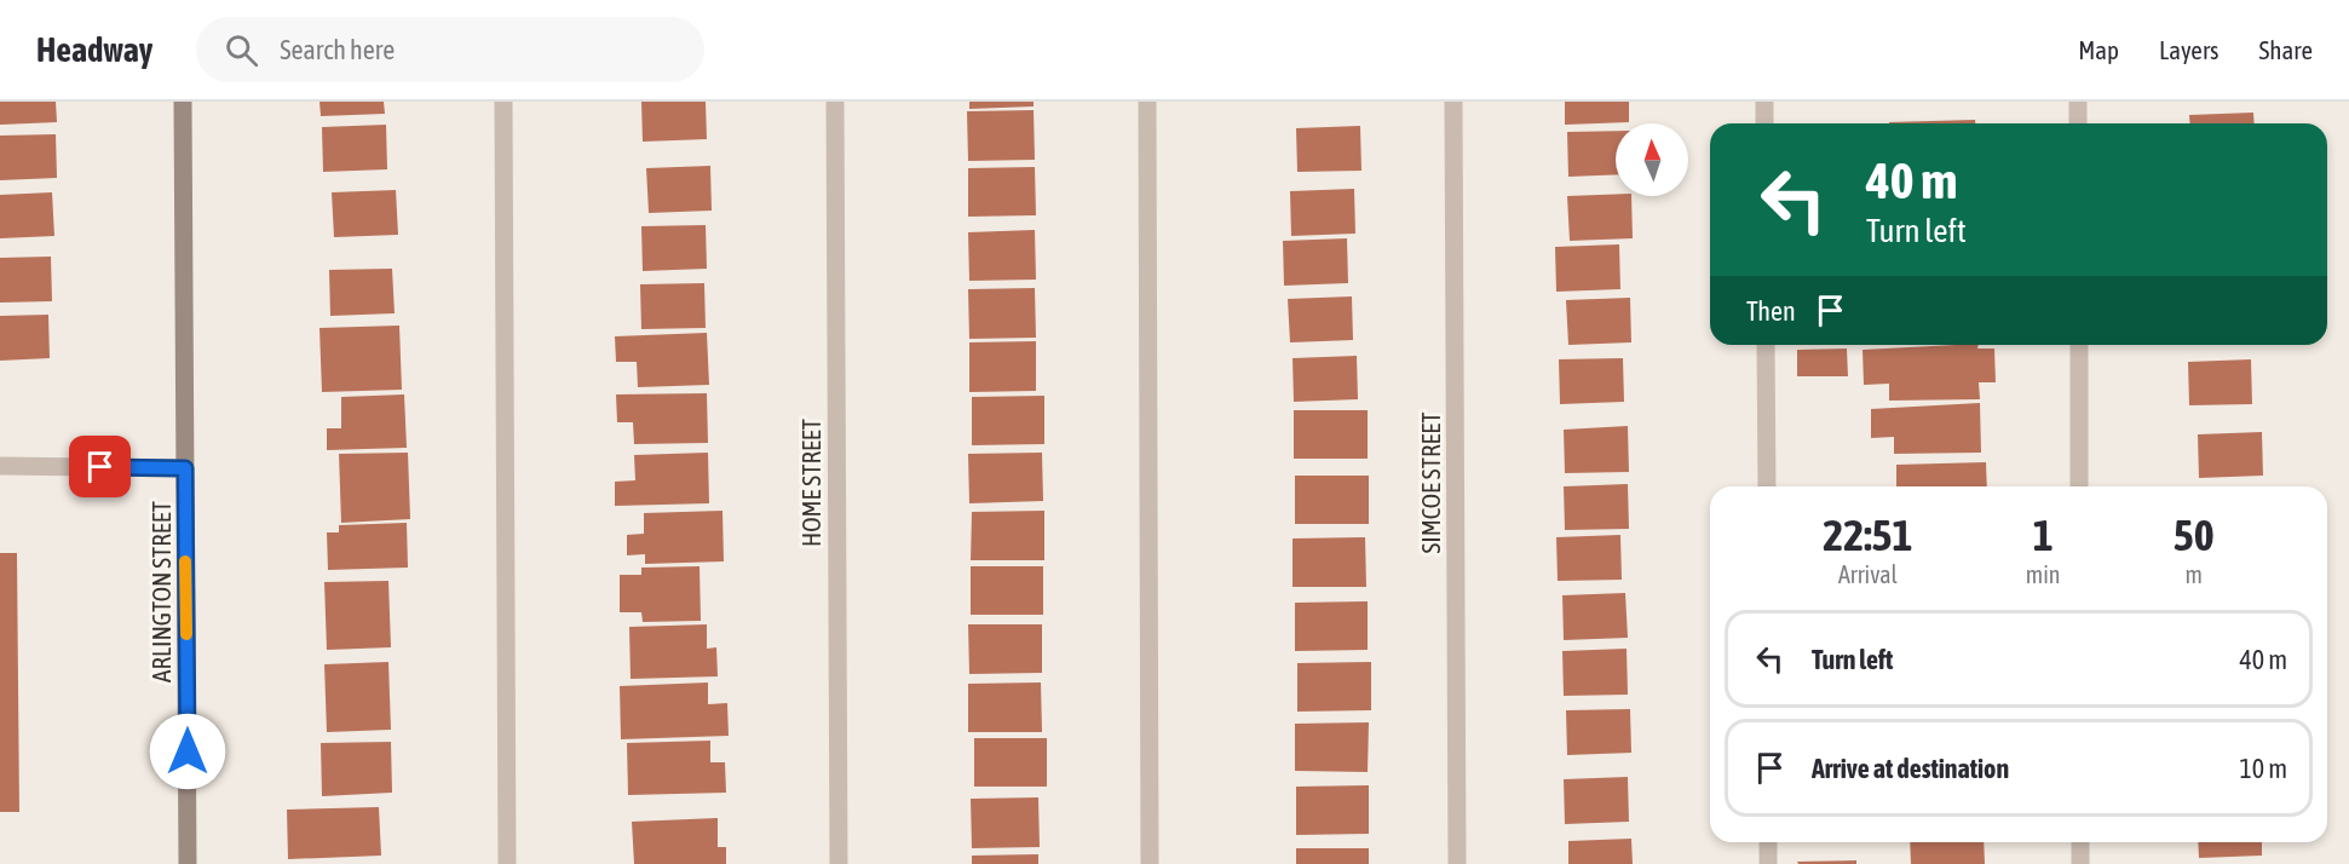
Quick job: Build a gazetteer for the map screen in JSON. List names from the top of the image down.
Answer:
{
  "streets": {
    "main road": ["ARLINGTON STREET"],
    "street": ["HOME STREET", "SIMCOE STREET"]
  },
  "north": "top",
  "page": {
    "header": "Headway",
    "search": "Search here",
    "nav": ["Map", "Layers", "Share"],
    "turn": ["40 m", "Turn left"],
    "then": "Then",
    "eta": [
      "22:51",
      "Arrival",
      "1",
      "min",
      "50",
      "m"
    ],
    "list": [
      {
        "name": "Turn left",
        "value": "40 m"
      },
      {
        "name": "Arrive at destination",
        "value": "10 m"
      }
    ]
  }
}
